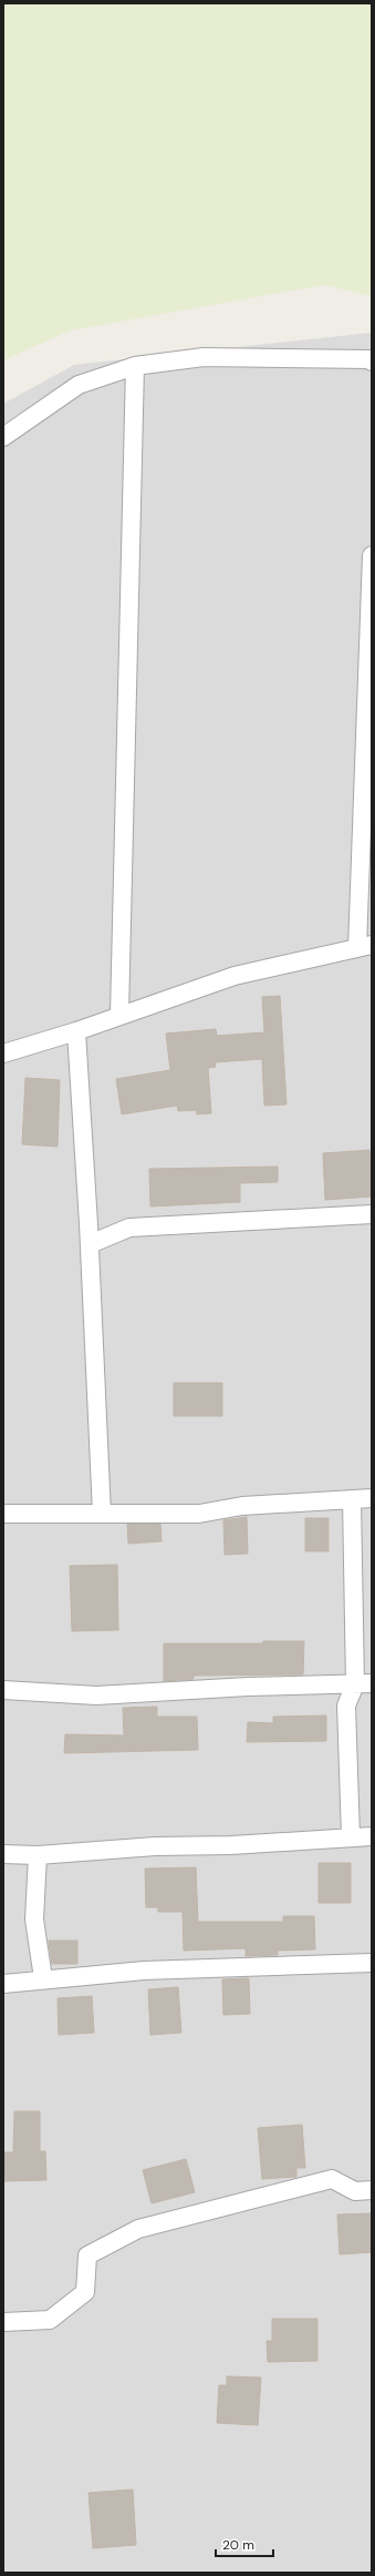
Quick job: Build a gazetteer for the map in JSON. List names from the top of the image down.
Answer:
{
  "scale_bar": "20 m"
}
